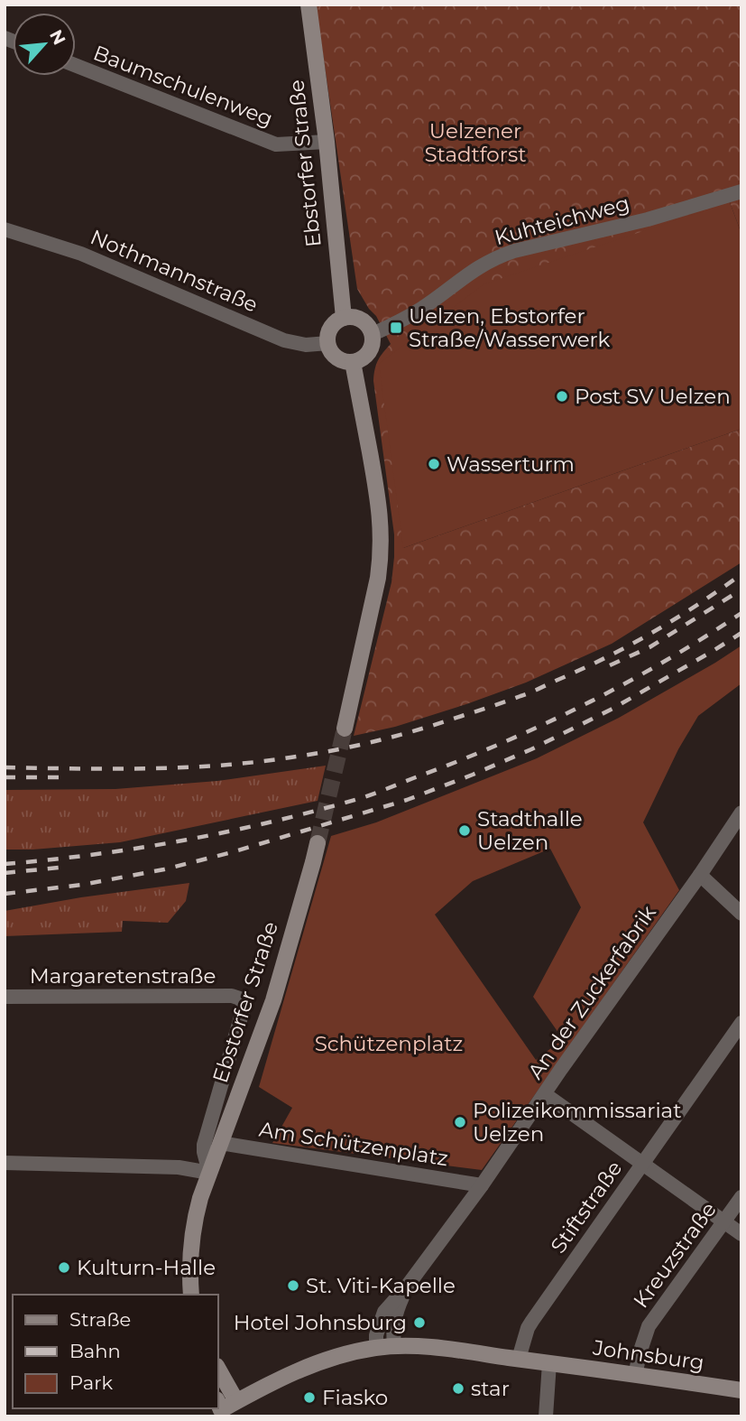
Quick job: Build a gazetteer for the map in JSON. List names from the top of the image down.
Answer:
{
  "streets": {
    "main road": ["Ebstorfer Straße", "Johnsburg"],
    "street": [
      "Baumschulenweg",
      "Kuhteichweg",
      "Nothmannstraße",
      "Margaretenstraße",
      "An der Zuckerfabrik",
      "Am Schützenplatz",
      "Stiftstraße",
      "Kreuzstraße"
    ]
  },
  "crossings": [
    ["Baumschulenweg", "Ebstorfer Straße"],
    ["Ebstorfer Straße", "Kuhteichweg"],
    ["Ebstorfer Straße", "Nothmannstraße"],
    ["Ebstorfer Straße", "Margaretenstraße"],
    ["Ebstorfer Straße", "Am Schützenplatz"],
    ["Kuhteichweg", "Nothmannstraße"],
    ["An der Zuckerfabrik", "Am Schützenplatz"],
    ["An der Zuckerfabrik", "Johnsburg"],
    ["Stiftstraße", "Johnsburg"],
    ["Kreuzstraße", "Johnsburg"]
  ],
  "parks": ["Uelzener Stadtforst", "Schützenplatz"],
  "places": {
    "transit": ["Uelzen, Ebstorfer Straße/Wasserwerk"],
    "other": [
      "Post SV Uelzen",
      "Wasserturm",
      "Stadthalle Uelzen",
      "Polizeikommissariat Uelzen",
      "Kulturn-Halle",
      "St. Viti-Kapelle",
      "Hotel Johnsburg",
      "star",
      "Fiasko"
    ]
  },
  "legend": ["Straße", "Bahn", "Park"],
  "north": "top right"
}
